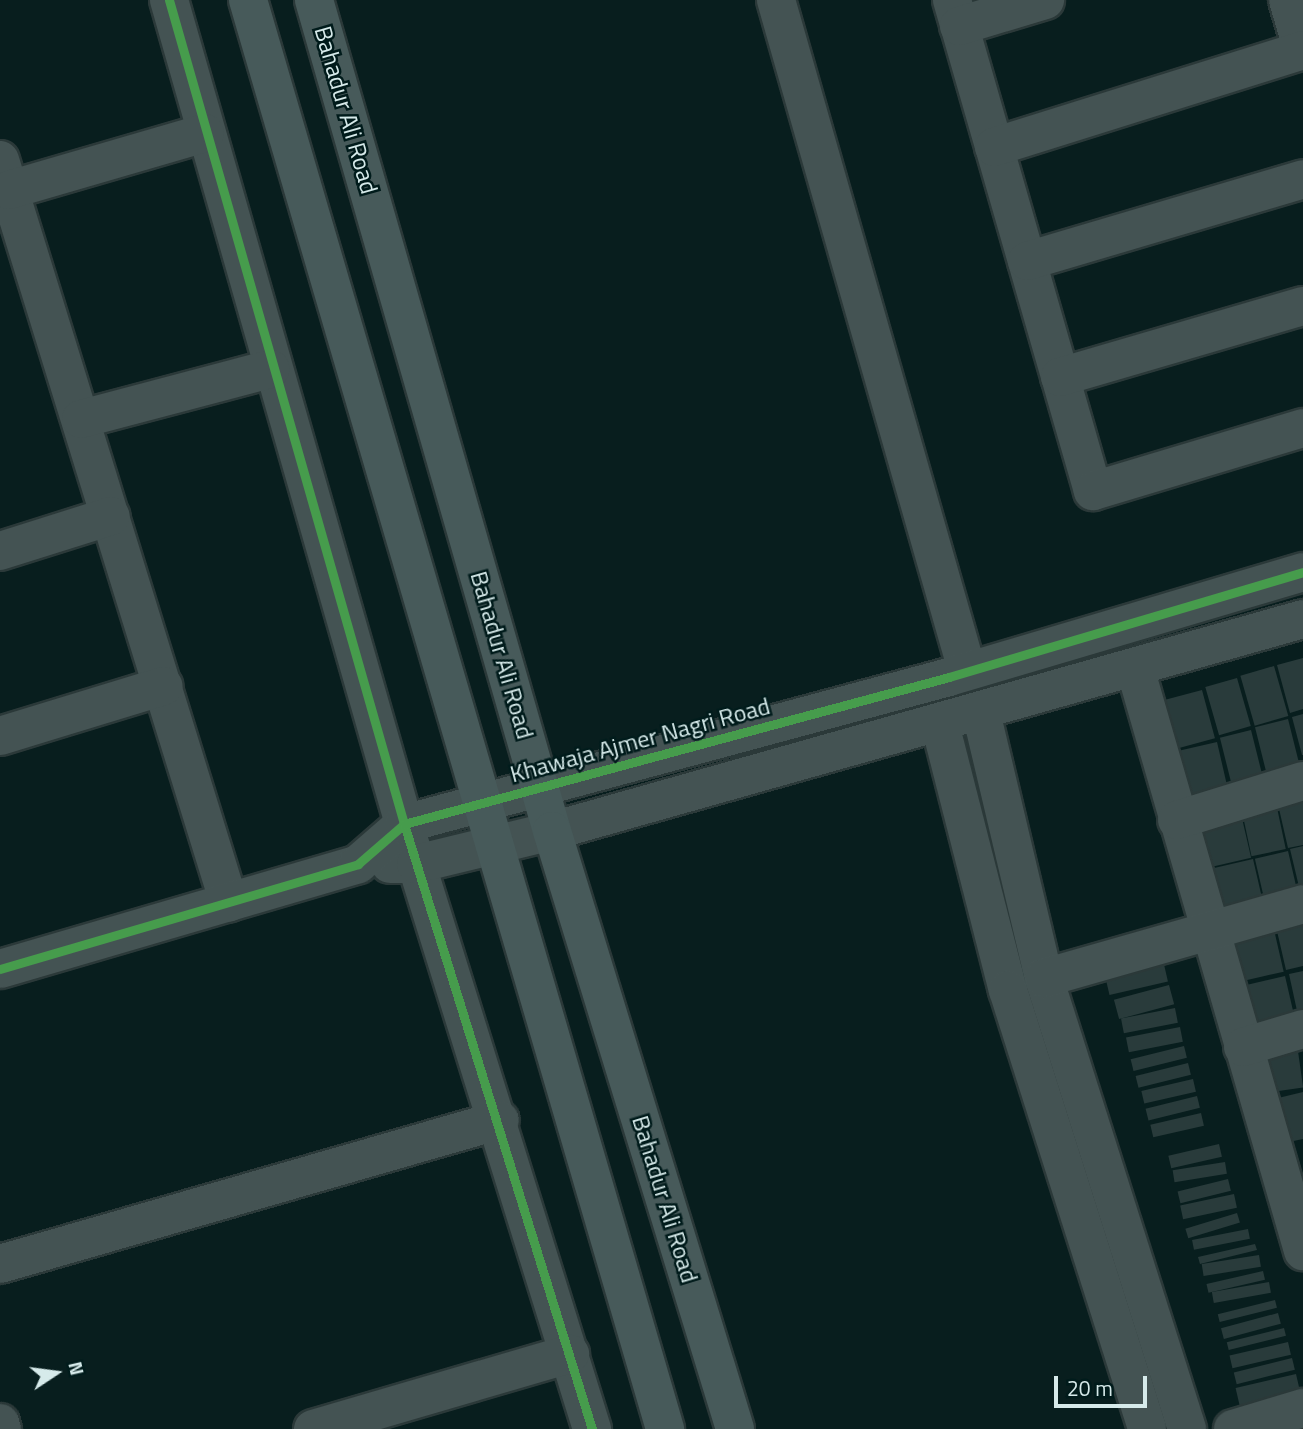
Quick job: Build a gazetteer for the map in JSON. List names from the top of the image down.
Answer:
{
  "streets": {
    "main road": ["Bahadur Ali Road"],
    "street": ["Khawaja Ajmer Nagri Road"]
  },
  "crossings": [
    ["Bahadur Ali Road", "Khawaja Ajmer Nagri Road"]
  ],
  "scale_bar": "20 m",
  "north": "right"
}
